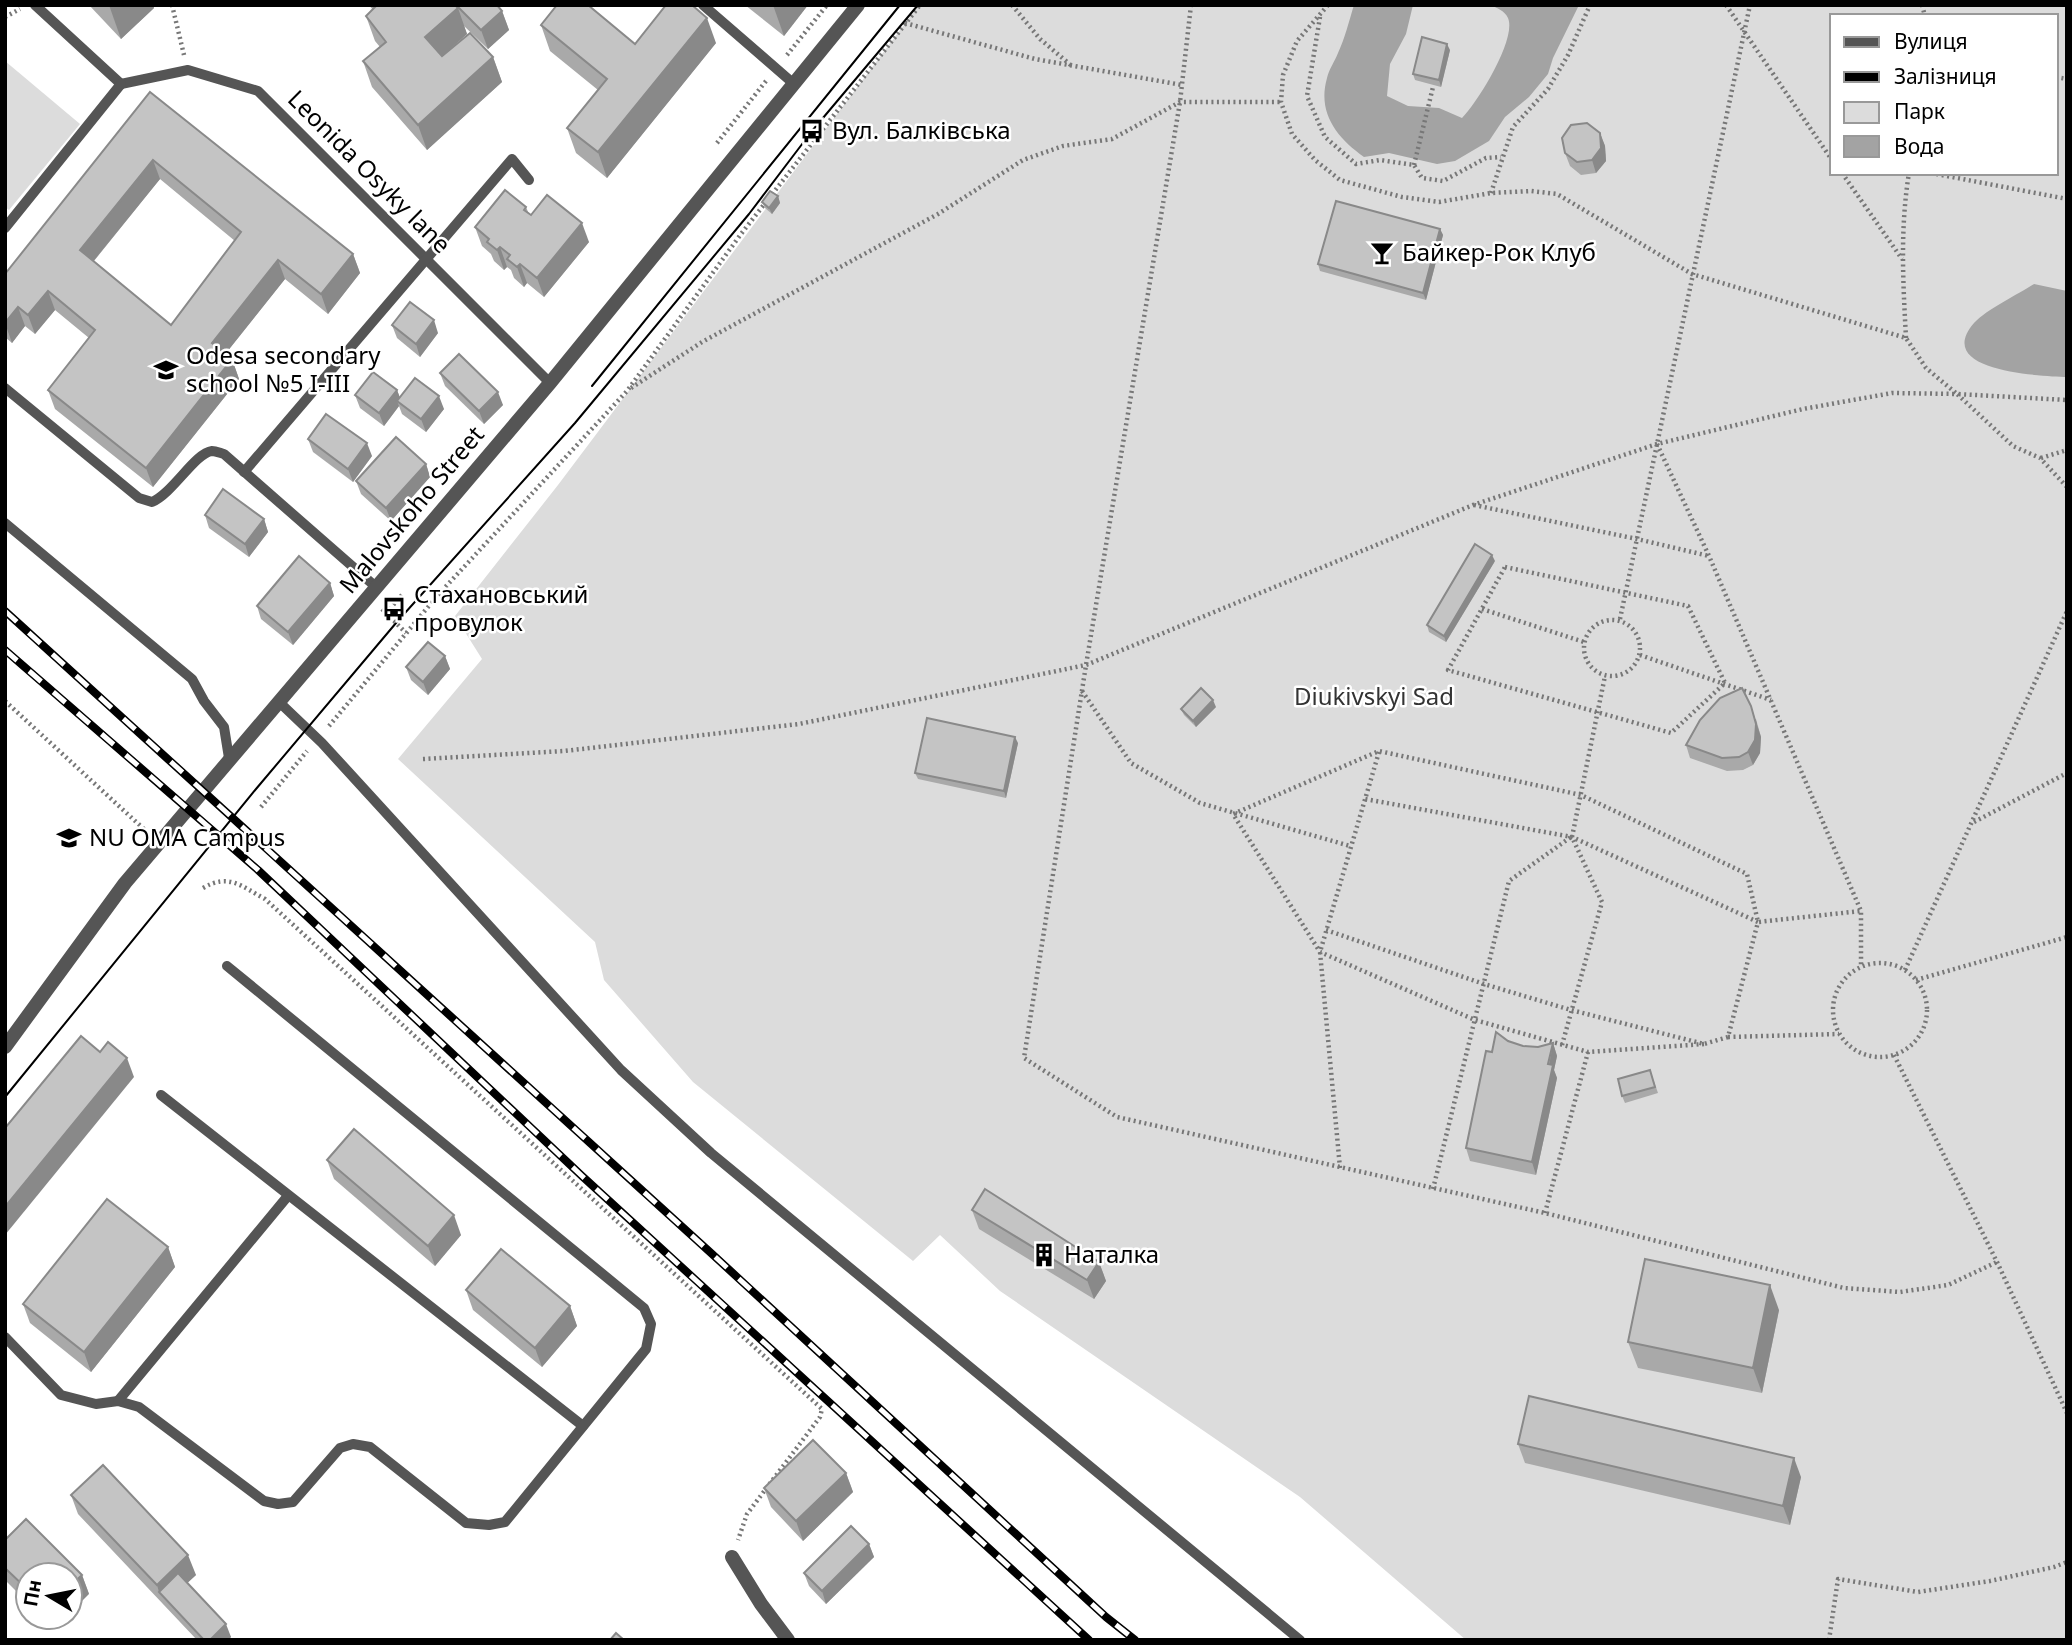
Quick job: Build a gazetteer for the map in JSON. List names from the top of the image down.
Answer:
{
  "streets": {
    "street": ["Malovskoho Street"],
    "lane": ["Leonida Osyky lane"]
  },
  "crossings": [
    ["Leonida Osyky lane", "Malovskoho Street"]
  ],
  "parks": ["Diukivskyi Sad"],
  "places": {
    "bus stop": ["Вул. Балківська", "Стахановський провулок"],
    "bar": ["Байкер-Рок Клуб"],
    "school or university": ["Odesa secondary school №5 I-III", "NU OMA Campus"],
    "building": ["Наталка"]
  },
  "legend": [
    "Вулиця",
    "Залізниця",
    "Парк",
    "Вода"
  ],
  "north": "left"
}
